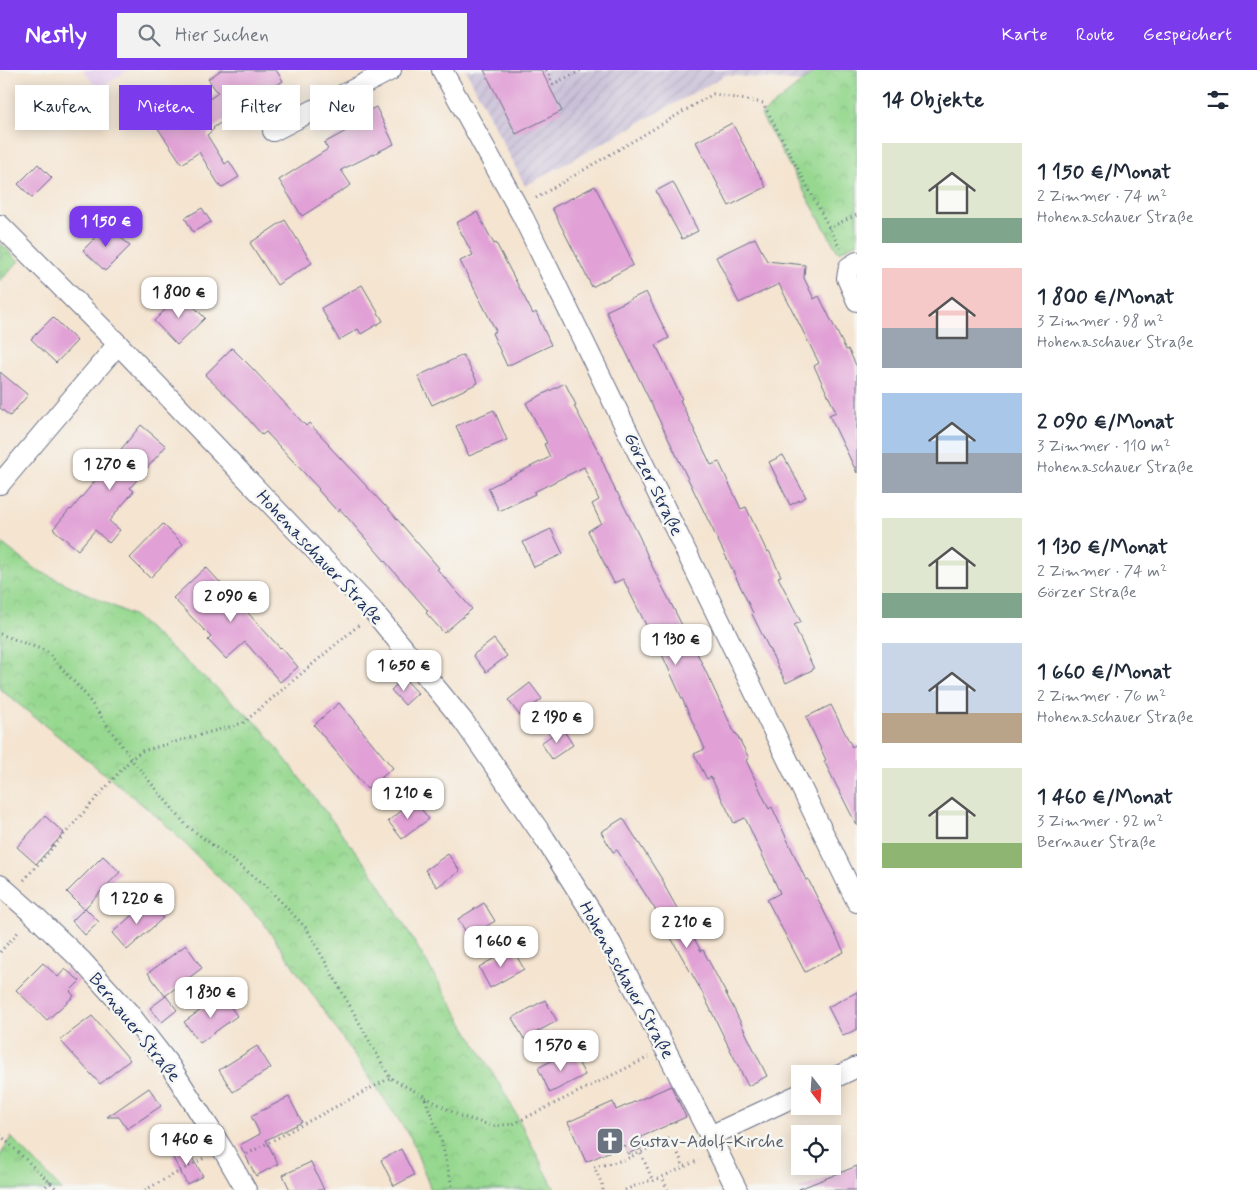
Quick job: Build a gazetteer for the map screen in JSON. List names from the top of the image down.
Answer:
{
  "streets": {
    "street": ["Görzer Straße", "Hohenaschauer Straße", "Bernauer Straße"]
  },
  "places": {
    "church": ["Gustav-Adolf-Kirche"]
  },
  "north": "bottom",
  "page": {
    "header": "Nestly",
    "search": "Hier suchen",
    "nav": ["Karte", "Route", "Gespeichert"],
    "heading": "14 Objekte",
    "chip": [
      "Kaufen",
      "Mieten",
      "Filter",
      "Neu"
    ],
    "list": [
      {
        "name": "1 150 €/Monat",
        "note": "2 Zimmer · 74 m² · Hohenaschauer Straße"
      },
      {
        "name": "1 800 €/Monat",
        "note": "3 Zimmer · 98 m² · Hohenaschauer Straße"
      },
      {
        "name": "2 090 €/Monat",
        "note": "3 Zimmer · 110 m² · Hohenaschauer Straße"
      },
      {
        "name": "1 130 €/Monat",
        "note": "2 Zimmer · 74 m² · Görzer Straße"
      },
      {
        "name": "1 660 €/Monat",
        "note": "2 Zimmer · 76 m² · Hohenaschauer Straße"
      },
      {
        "name": "1 460 €/Monat",
        "note": "3 Zimmer · 92 m² · Bernauer Straße"
      }
    ],
    "price": [
      "1 150 €",
      "1 800 €",
      "1 270 €",
      "2 090 €",
      "1 130 €",
      "1 650 €",
      "2 190 €",
      "1 210 €",
      "1 220 €",
      "2 210 €",
      "1 660 €",
      "1 830 €",
      "1 570 €",
      "1 460 €"
    ]
  }
}
